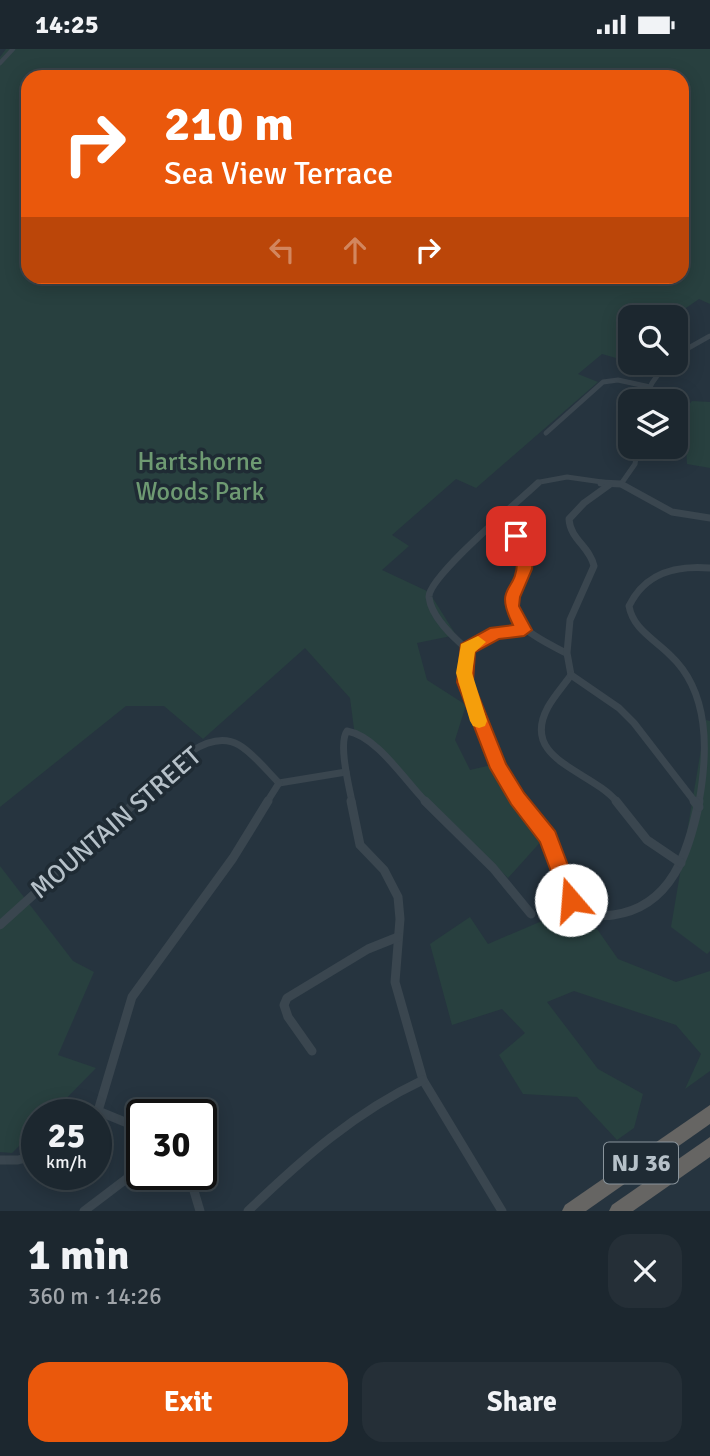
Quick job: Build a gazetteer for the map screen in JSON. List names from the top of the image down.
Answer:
{
  "streets": {
    "highway": ["NJ 36"],
    "street": ["MOUNTAIN STREET"]
  },
  "parks": ["Hartshorne Woods Park"],
  "page": {
    "status": "14:25",
    "turn": ["210 m", "Sea View Terrace"],
    "speed": "25 km/h",
    "limit": "30",
    "heading": ["1 min", "360 m · 14:26"],
    "buttons": ["Exit", "Share"]
  }
}
